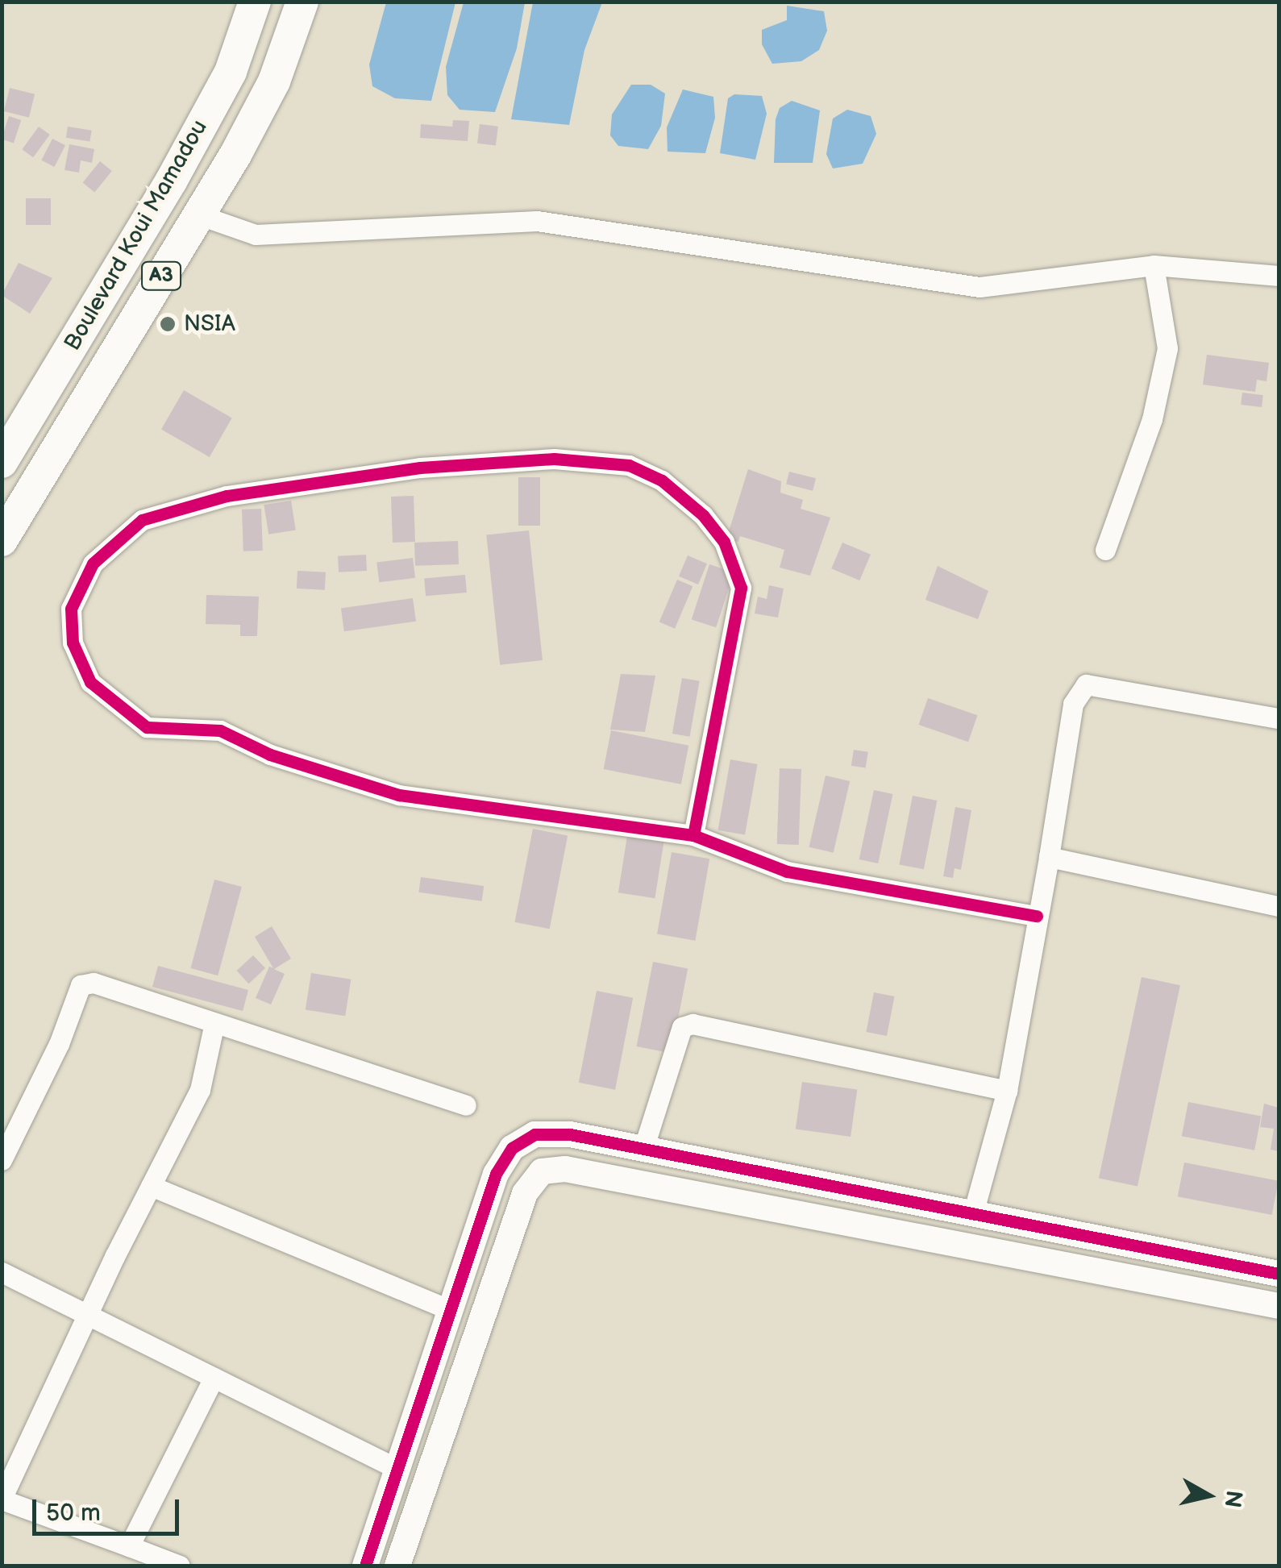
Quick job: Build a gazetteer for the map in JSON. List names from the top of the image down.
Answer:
{
  "streets": {
    "main road": ["Boulevard Koui Mamadou", "A3"]
  },
  "places": ["NSIA"],
  "scale_bar": "50 m",
  "north": "right"
}
